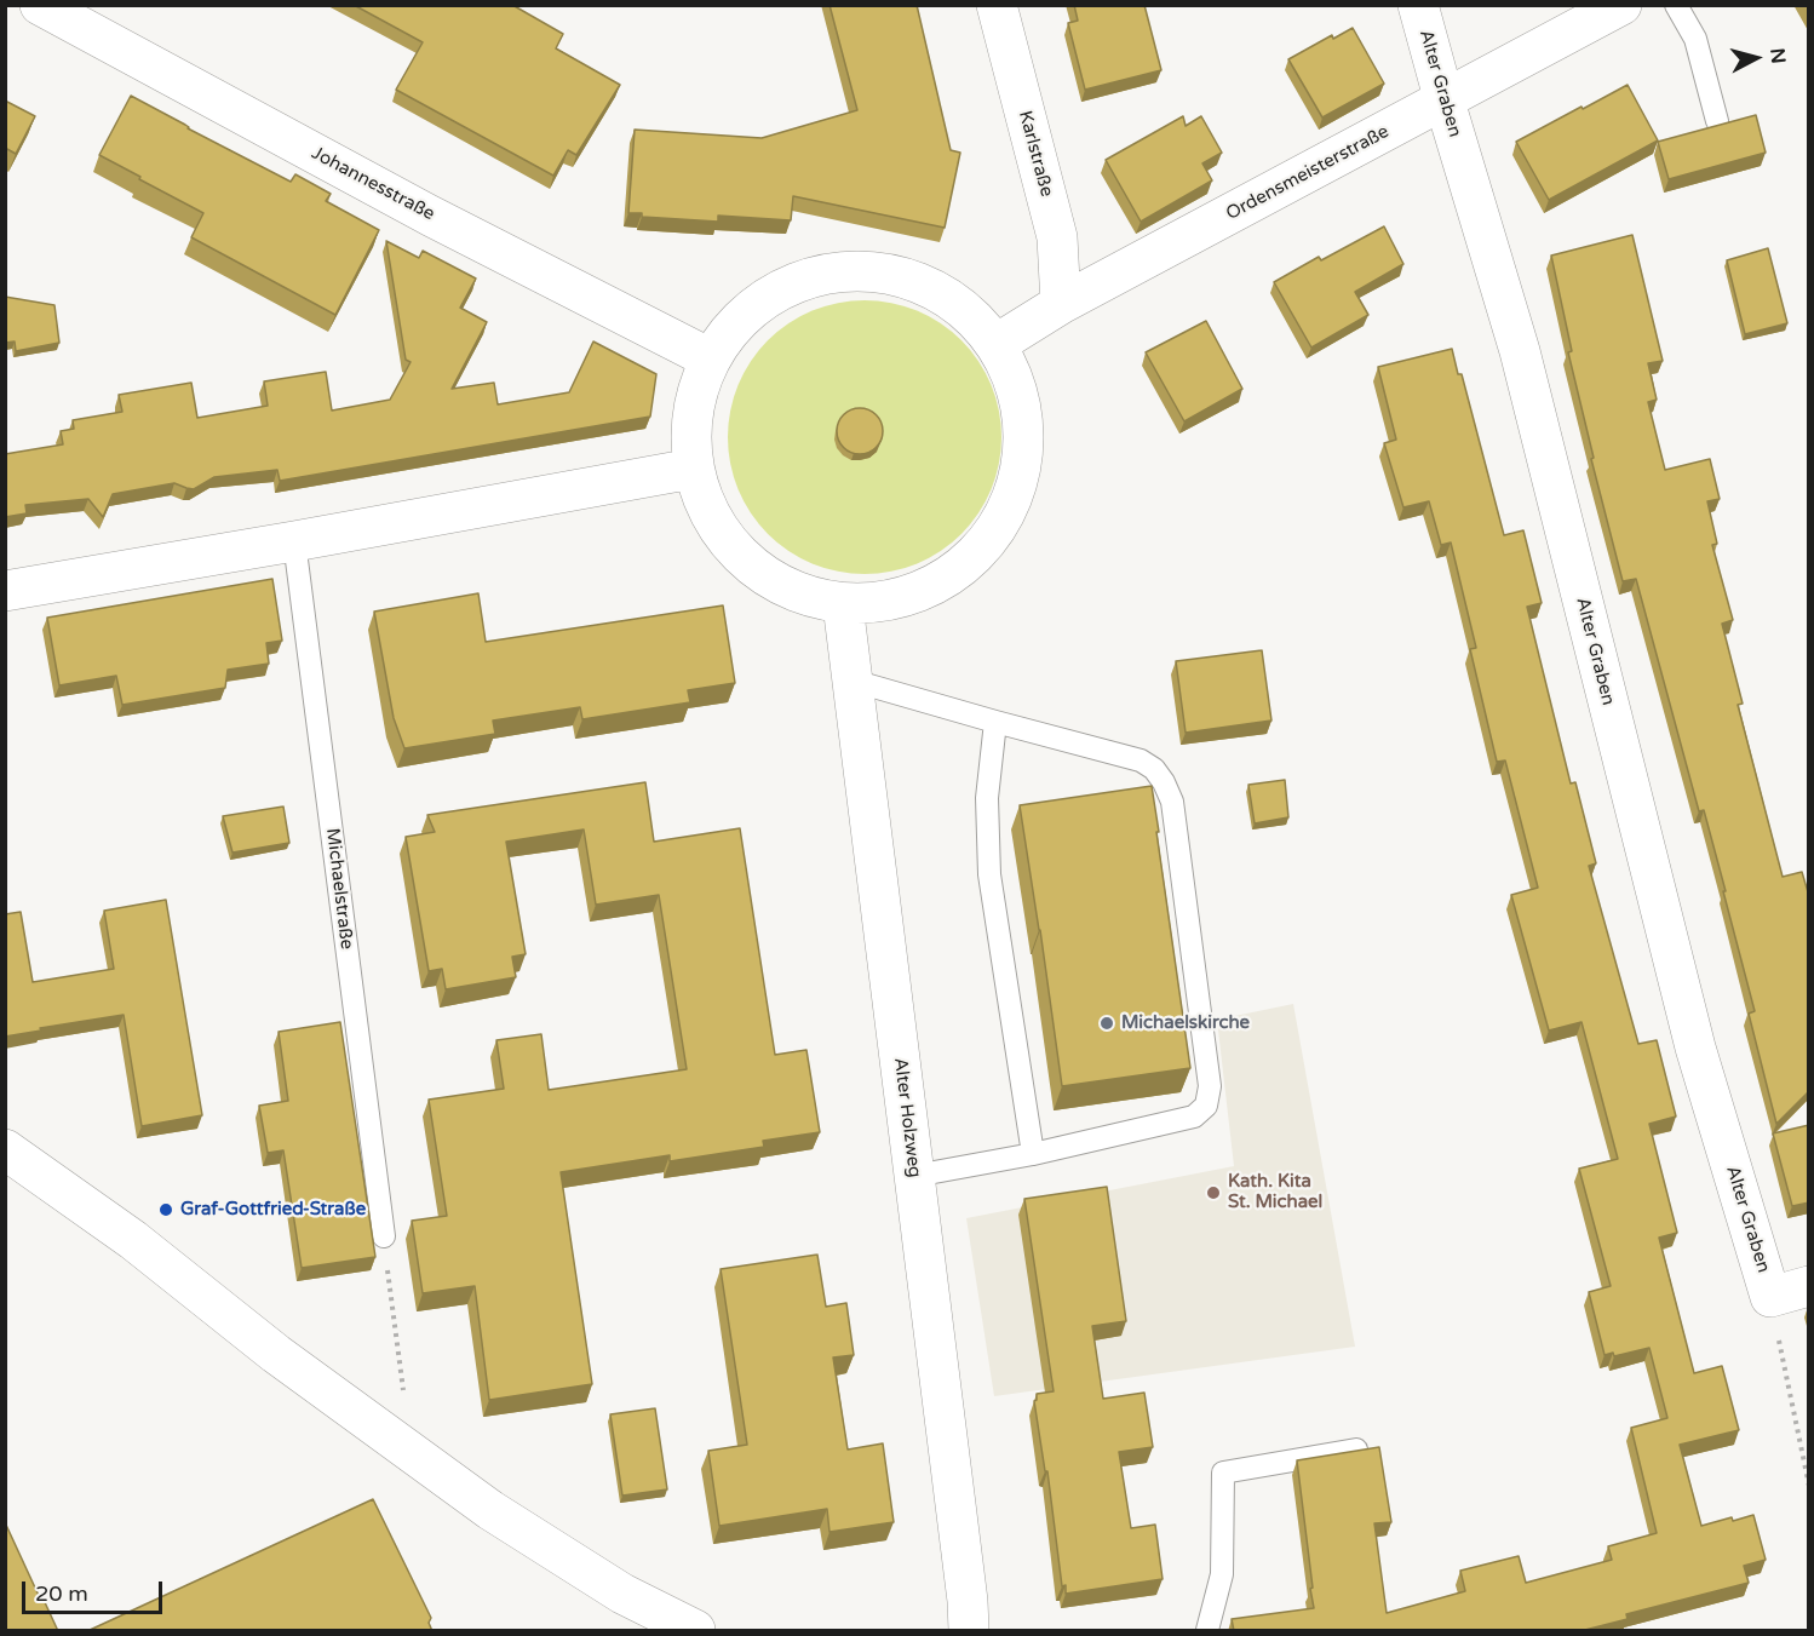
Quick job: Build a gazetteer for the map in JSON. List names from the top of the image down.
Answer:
{
  "streets": {
    "street": [
      "Alter Graben",
      "Karlstraße",
      "Ordensmeisterstraße",
      "Johannesstraße",
      "Alter Holzweg"
    ],
    "lane": ["Michaelstraße"]
  },
  "crossings": [
    ["Alter Graben", "Ordensmeisterstraße"],
    ["Karlstraße", "Ordensmeisterstraße"]
  ],
  "places": ["Michaelskirche", "Kath. Kita St. Michael", "Graf-Gottfried-Straße"],
  "scale_bar": "20 m",
  "north": "right"
}
